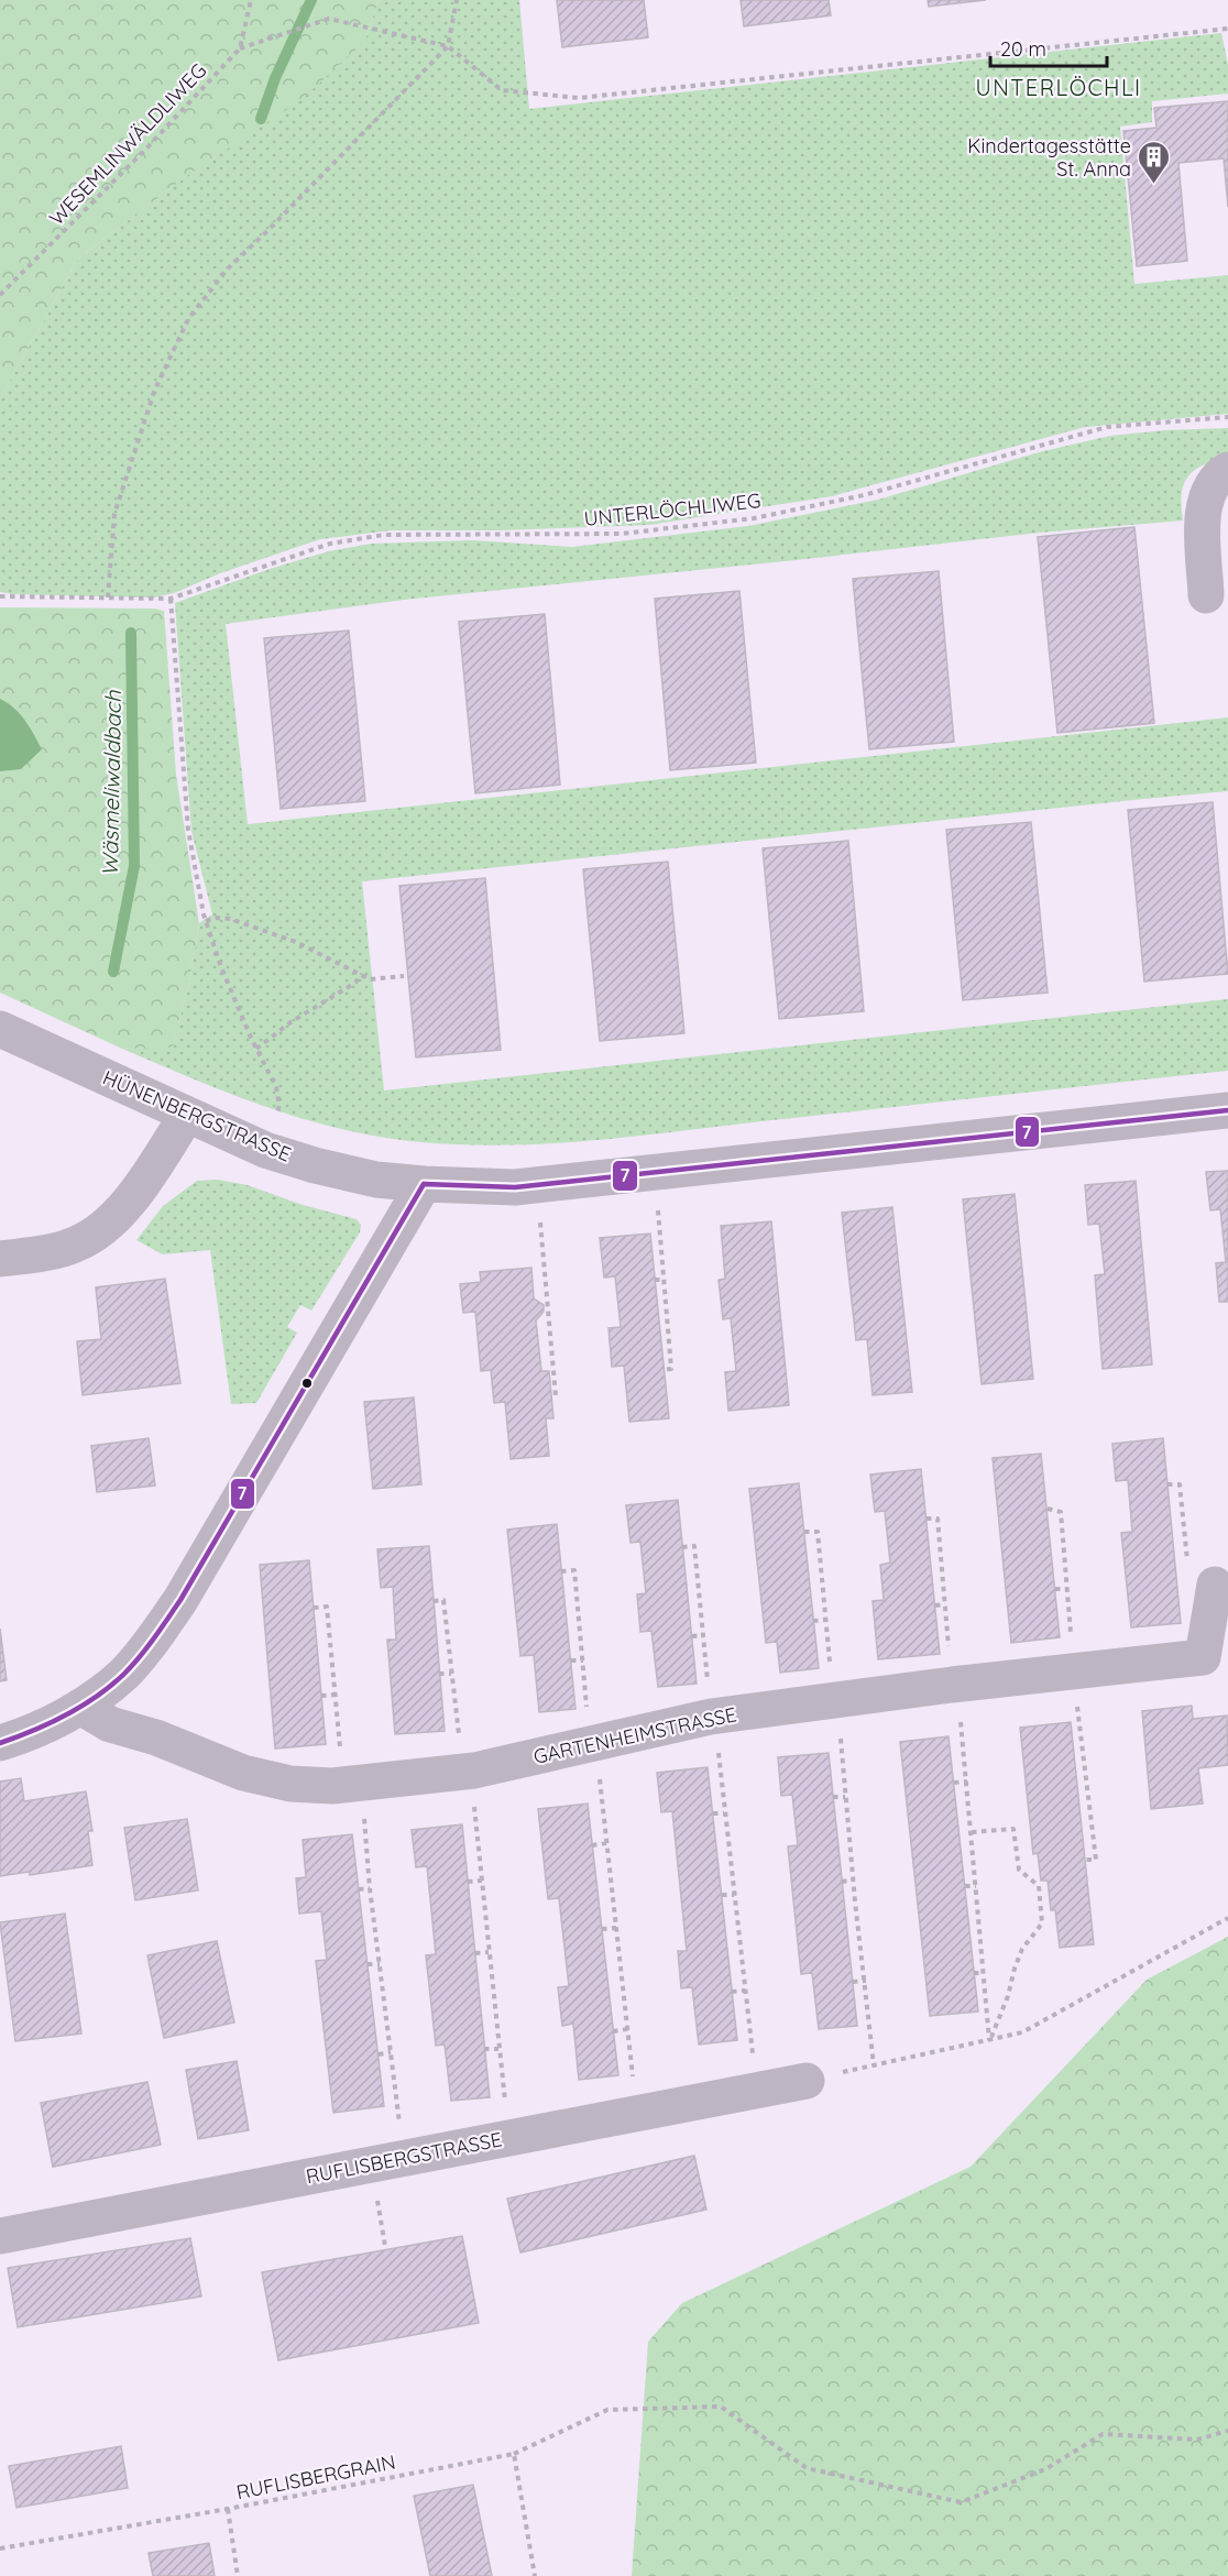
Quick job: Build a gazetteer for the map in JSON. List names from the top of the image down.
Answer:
{
  "streets": {
    "street": ["HÜNENBERGSTRASSE", "GARTENHEIMSTRASSE", "RUFLISBERGSTRASSE"],
    "path": ["WESEMLINWÄLDLIWEG", "UNTERLÖCHLIWEG", "RUFLISBERGRAIN"]
  },
  "districts": ["UNTERLÖCHLI"],
  "water": ["Wäsmeliwaldbach"],
  "places": {
    "building": ["Kindertagesstätte St. Anna"]
  },
  "lines": ["transit line 7"],
  "scale_bar": "20 m"
}
